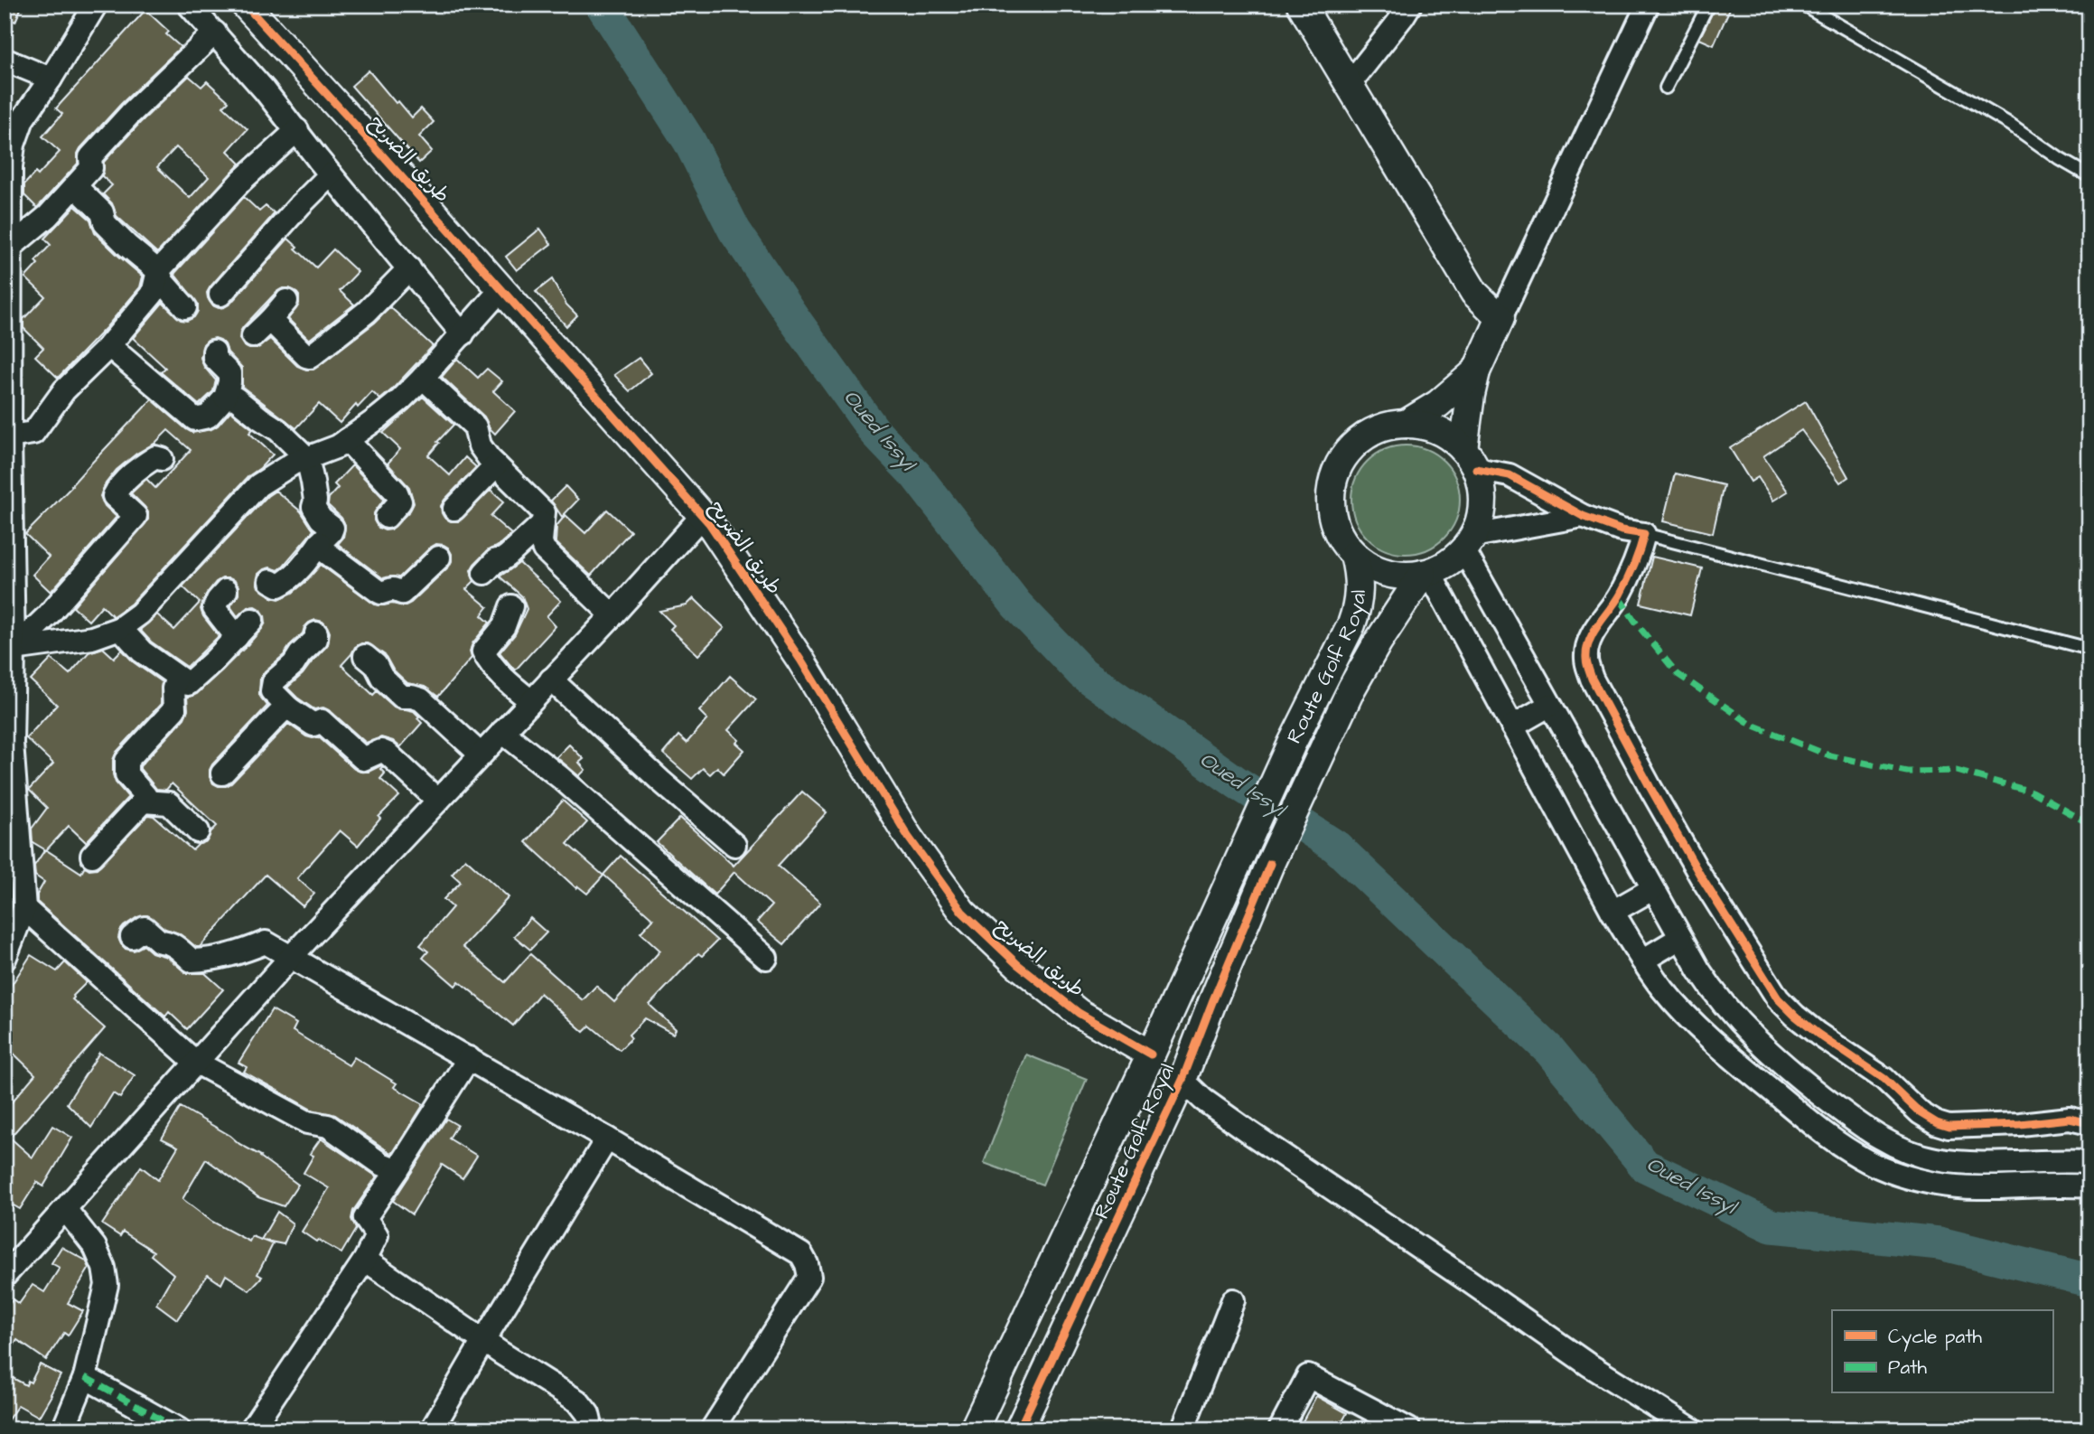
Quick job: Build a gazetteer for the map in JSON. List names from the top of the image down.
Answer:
{
  "streets": {
    "street": ["طريق الضريح", "Route Golf Royal"]
  },
  "crossings": [
    ["طريق الضريح", "Route Golf Royal"]
  ],
  "water": ["Oued Issyl"],
  "legend": ["Cycle path", "Path"]
}
